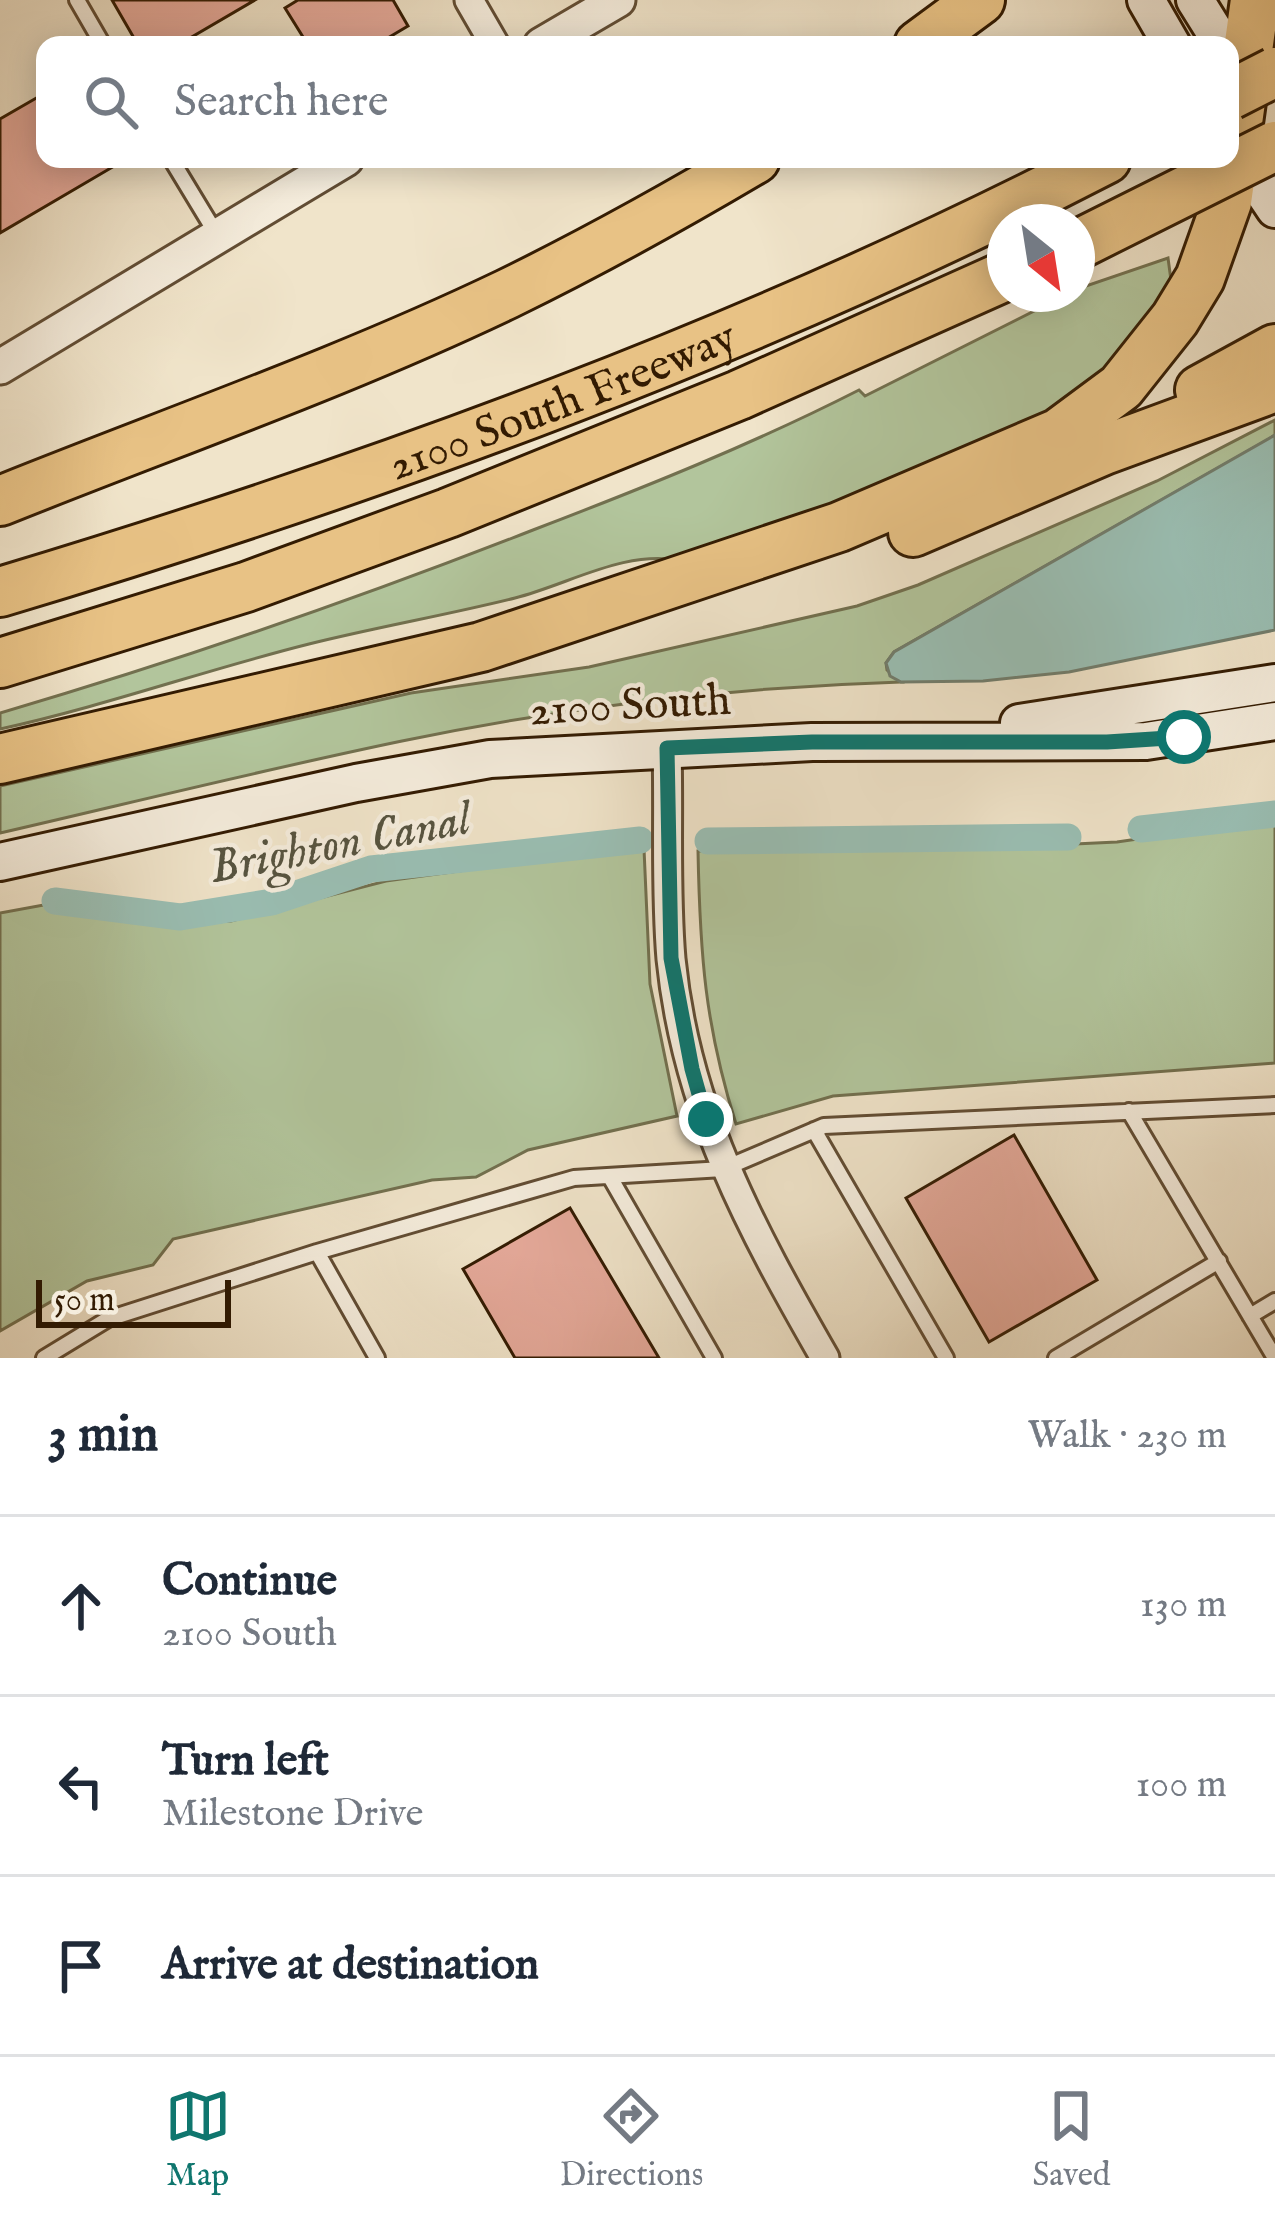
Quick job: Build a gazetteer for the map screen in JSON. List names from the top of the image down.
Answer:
{
  "streets": {
    "highway": ["2100 South Freeway"],
    "main road": ["2100 South"]
  },
  "water": ["Brighton Canal"],
  "scale_bar": "50 m",
  "north": "bottom right",
  "page": {
    "search": "Search here",
    "scale": "50 m",
    "heading": ["3 min", "Walk · 230 m"],
    "list": [
      ["Continue", "2100 South", "130 m"],
      ["Turn left", "Milestone Drive", "100 m"],
      "Arrive at destination"
    ],
    "nav": ["Map", "Directions", "Saved"]
  }
}
